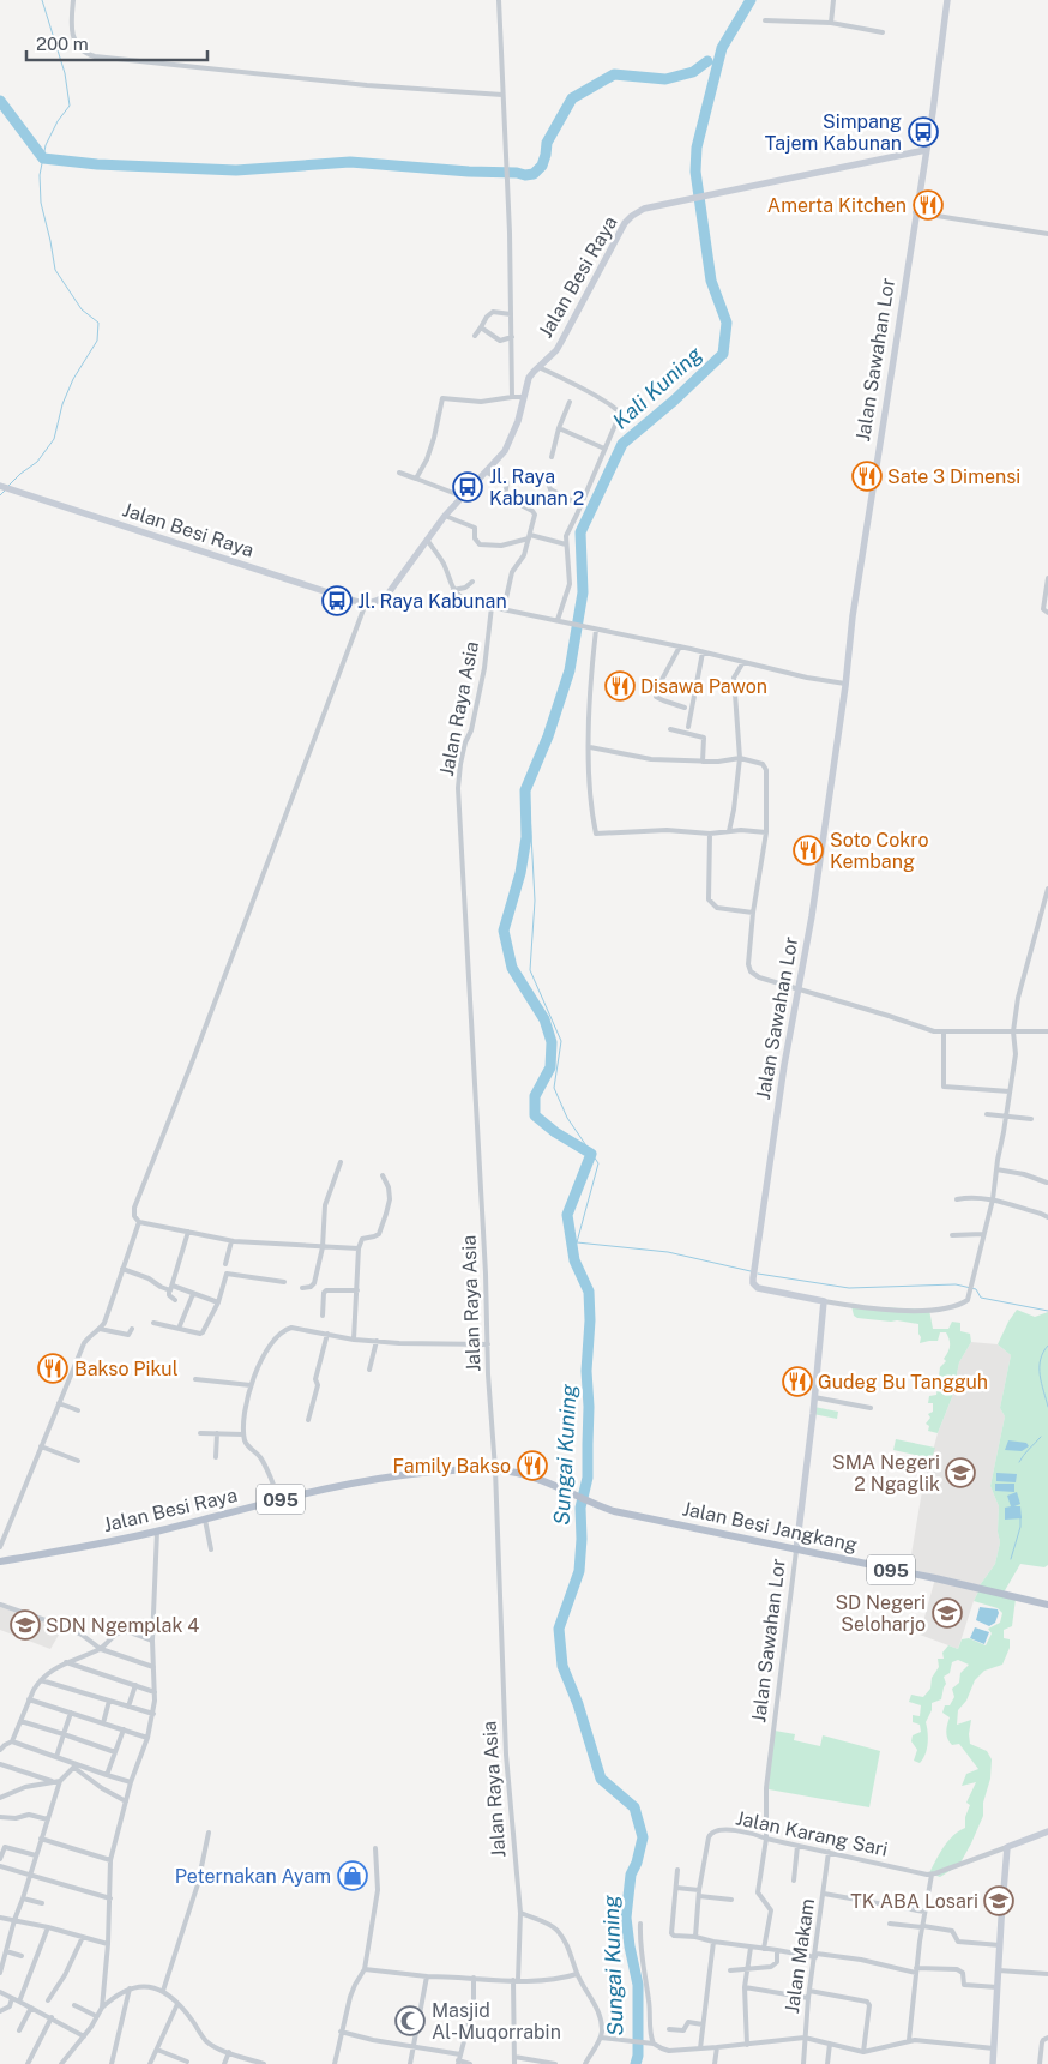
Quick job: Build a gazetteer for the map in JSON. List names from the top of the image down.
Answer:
{
  "streets": {
    "main road": [
      "Jalan Besi Raya",
      "Jalan Sawahan Lor",
      "095",
      "Jalan Besi Jangkang"
    ],
    "street": ["Jalan Raya Asia", "Jalan Karang Sari", "Jalan Makam"]
  },
  "crossings": [
    ["Jalan Besi Raya", "Jalan Sawahan Lor"],
    ["Jalan Besi Raya", "Jalan Raya Asia"],
    ["Jalan Besi Raya", "Jalan Besi Jangkang"],
    ["Jalan Sawahan Lor", "Jalan Besi Jangkang"],
    ["Jalan Sawahan Lor", "Jalan Karang Sari"],
    ["Jalan Karang Sari", "Jalan Makam"]
  ],
  "water": ["Kali Kuning", "Sungai Kuning"],
  "places": {
    "bus stop": ["Simpang Tajem Kabunan", "Jl. Raya Kabunan 2", "Jl. Raya Kabunan"],
    "restaurant": [
      "Amerta Kitchen",
      "Sate 3 Dimensi",
      "Disawa Pawon",
      "Soto Cokro Kembang",
      "Bakso Pikul",
      "Gudeg Bu Tangguh",
      "Family Bakso"
    ],
    "school or university": [
      "SMA Negeri 2 Ngaglik",
      "SD Negeri Seloharjo",
      "SDN Ngemplak 4",
      "TK ABA Losari"
    ],
    "shop": ["Peternakan Ayam"],
    "mosque": ["Masjid Al-Muqorrabin"]
  },
  "scale_bar": "200 m"
}
